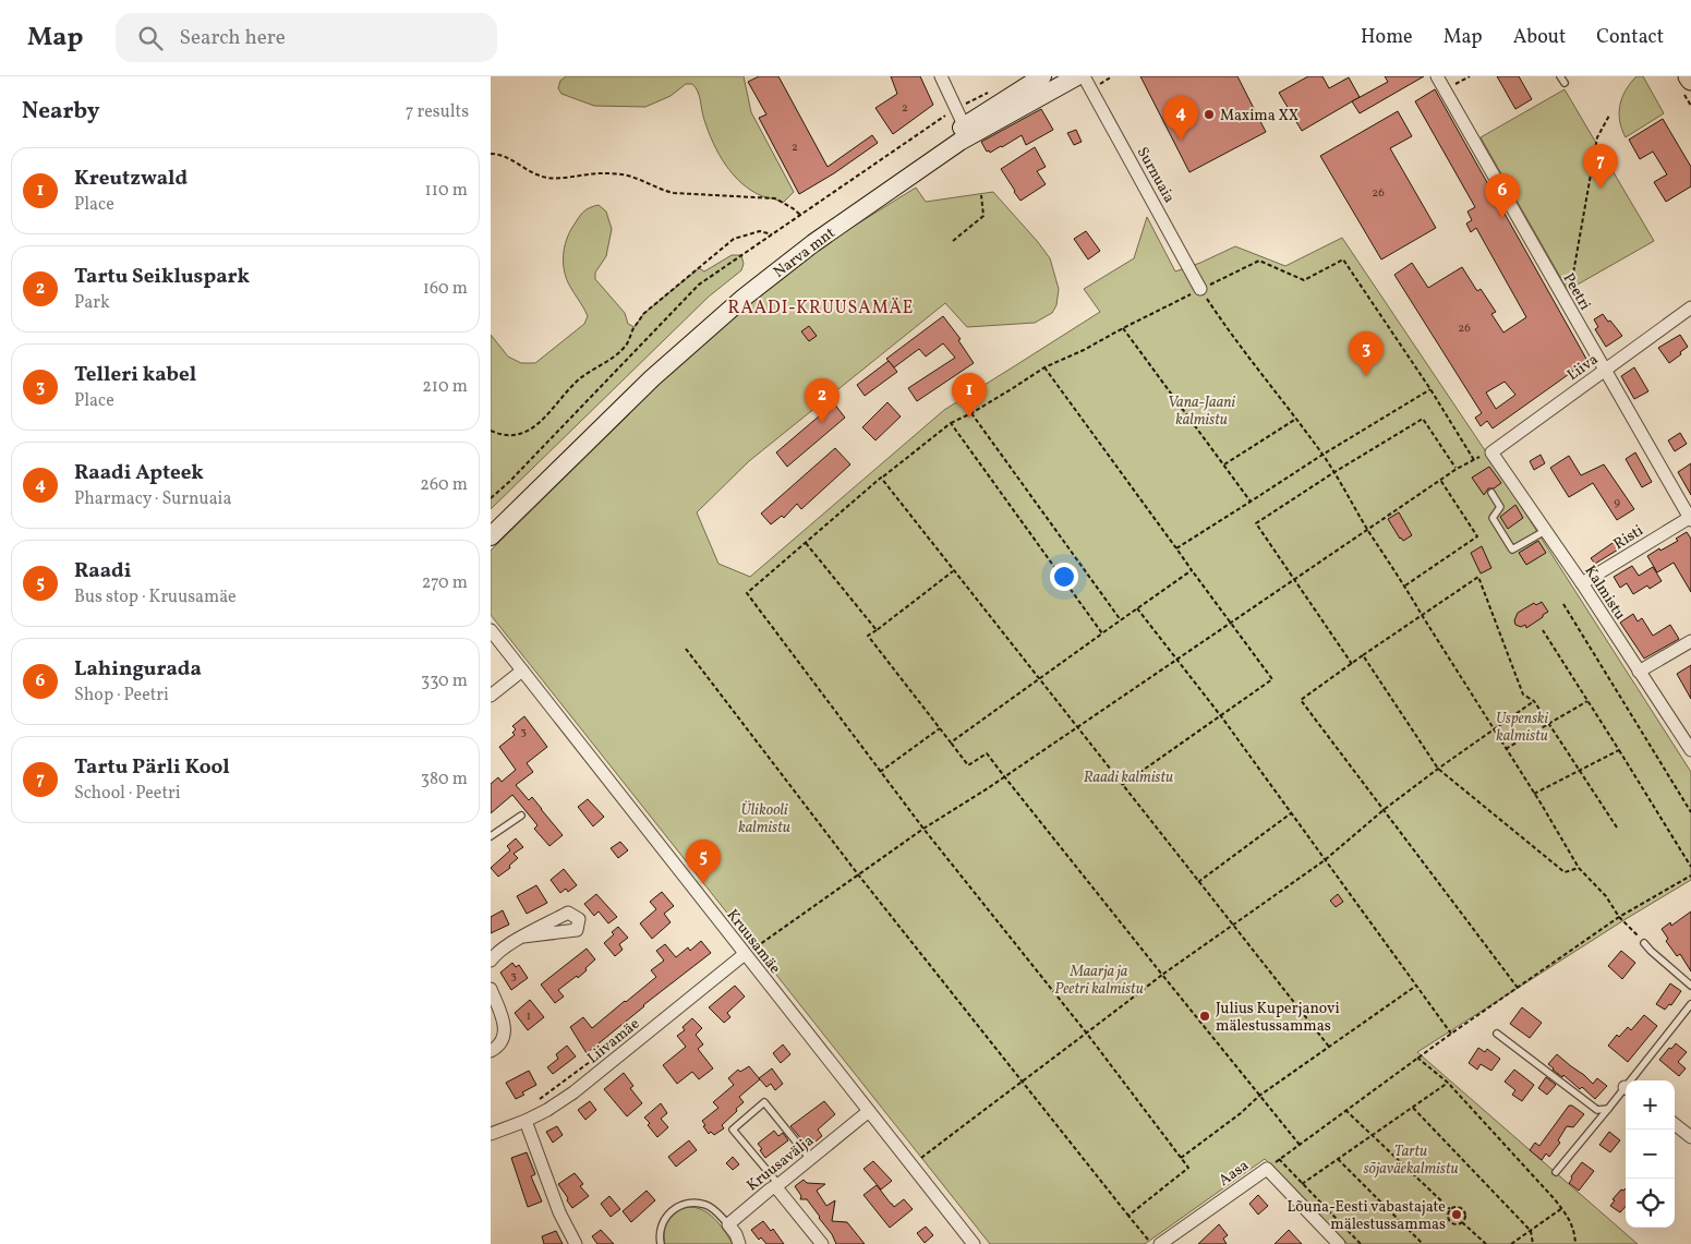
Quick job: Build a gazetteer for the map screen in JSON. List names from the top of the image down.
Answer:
{
  "streets": {
    "main road": ["Narva mnt"],
    "street": [
      "Surnuaia",
      "Peetri",
      "Liiva",
      "Risti",
      "Kalmistu",
      "Kruusamäe",
      "Liivamäe",
      "Kruusavälja",
      "Aasa"
    ]
  },
  "crossings": [
    ["Peetri", "Liiva"],
    ["Peetri", "Risti"],
    ["Liiva", "Kalmistu"],
    ["Risti", "Kalmistu"],
    ["Kruusamäe", "Liivamäe"],
    ["Kruusamäe", "Kruusavälja"]
  ],
  "districts": ["RAADI-KRUUSAMÄE"],
  "parks": [
    "Vana-Jaani kalmistu",
    "Uspenski kalmistu",
    "Raadi kalmistu",
    "Ülikooli kalmistu",
    "Maarja ja Peetri kalmistu",
    "Tartu sõjaväekalmistu"
  ],
  "places": ["Maxima XX", "Julius Kuperjanovi mälestussammas", "Lõuna-Eesti vabastajate mälestussammas"],
  "house_numbers": [
    "2",
    "2",
    "26",
    "26",
    "9",
    "3",
    "3",
    "1"
  ],
  "page": {
    "header": "Map",
    "search": "Search here",
    "nav": [
      "Home",
      "Map",
      "About",
      "Contact"
    ],
    "heading": ["Nearby", "7 results"],
    "pins": [
      "4",
      "7",
      "6",
      "3",
      "1",
      "2",
      "5"
    ],
    "list": [
      {
        "mark": "1",
        "name": "Kreutzwald",
        "note": "Place",
        "value": "110 m"
      },
      {
        "mark": "2",
        "name": "Tartu Seikluspark",
        "note": "Park",
        "value": "160 m"
      },
      {
        "mark": "3",
        "name": "Telleri kabel",
        "note": "Place",
        "value": "210 m"
      },
      {
        "mark": "4",
        "name": "Raadi Apteek",
        "note": "Pharmacy · Surnuaia",
        "value": "260 m"
      },
      {
        "mark": "5",
        "name": "Raadi",
        "note": "Bus stop · Kruusamäe",
        "value": "270 m"
      },
      {
        "mark": "6",
        "name": "Lahingurada",
        "note": "Shop · Peetri",
        "value": "330 m"
      },
      {
        "mark": "7",
        "name": "Tartu Pärli Kool",
        "note": "School · Peetri",
        "value": "380 m"
      }
    ],
    "map_buttons": ["+", "−"]
  }
}
